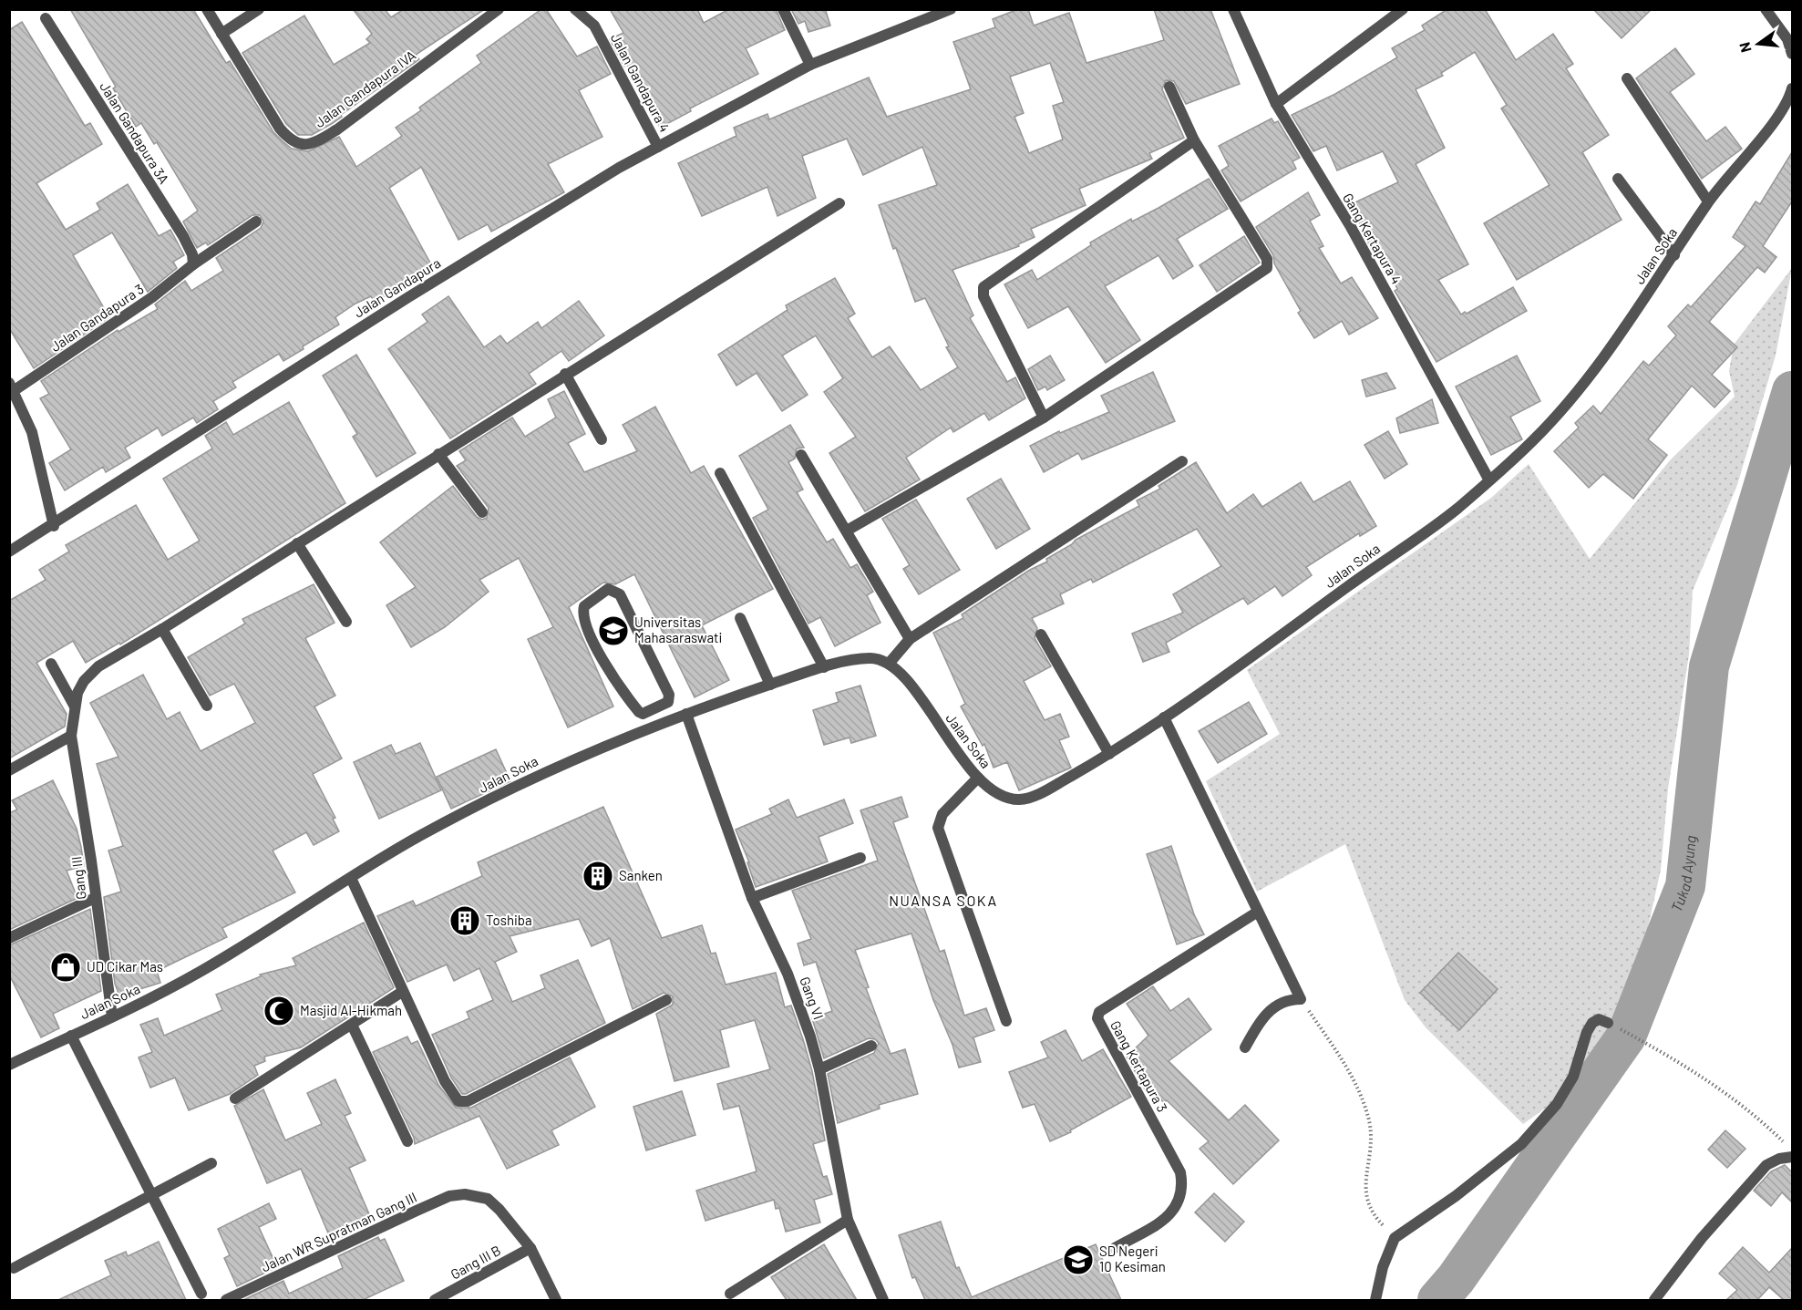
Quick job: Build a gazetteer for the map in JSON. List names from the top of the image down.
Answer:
{
  "streets": {
    "street": [
      "Jalan Gandapura 4",
      "Jalan Gandapura IVA",
      "Jalan Gandapura 3A",
      "Gang Kertapura 4",
      "Jalan Soka",
      "Jalan Gandapura",
      "Jalan Gandapura 3",
      "Gang III",
      "Gang VI",
      "Gang Kertapura 3",
      "Jalan WR Supratman Gang III",
      "Gang III B"
    ]
  },
  "crossings": [
    ["Jalan Gandapura 4", "Jalan Gandapura"],
    ["Jalan Gandapura 3A", "Jalan Gandapura 3"],
    ["Gang Kertapura 4", "Jalan Soka"],
    ["Jalan Soka", "Gang III"],
    ["Jalan Soka", "Gang VI"],
    ["Jalan Gandapura", "Jalan Gandapura 3"],
    ["Jalan WR Supratman Gang III", "Gang III B"]
  ],
  "districts": ["NUANSA SOKA"],
  "water": ["Tukad Ayung"],
  "places": {
    "school or university": ["Universitas Mahasaraswati", "SD Negeri 10 Kesiman"],
    "building": ["Sanken", "Toshiba"],
    "shop": ["UD Cikar Mas"],
    "mosque": ["Masjid Al-Hikmah"]
  },
  "north": "left"
}
